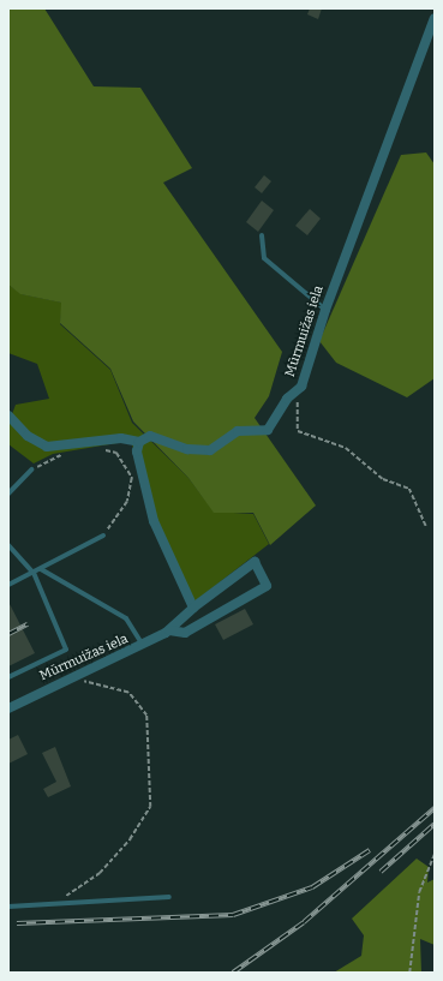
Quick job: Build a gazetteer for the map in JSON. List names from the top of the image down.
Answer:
{
  "streets": {
    "street": ["Mūrmuižas iela"]
  }
}
